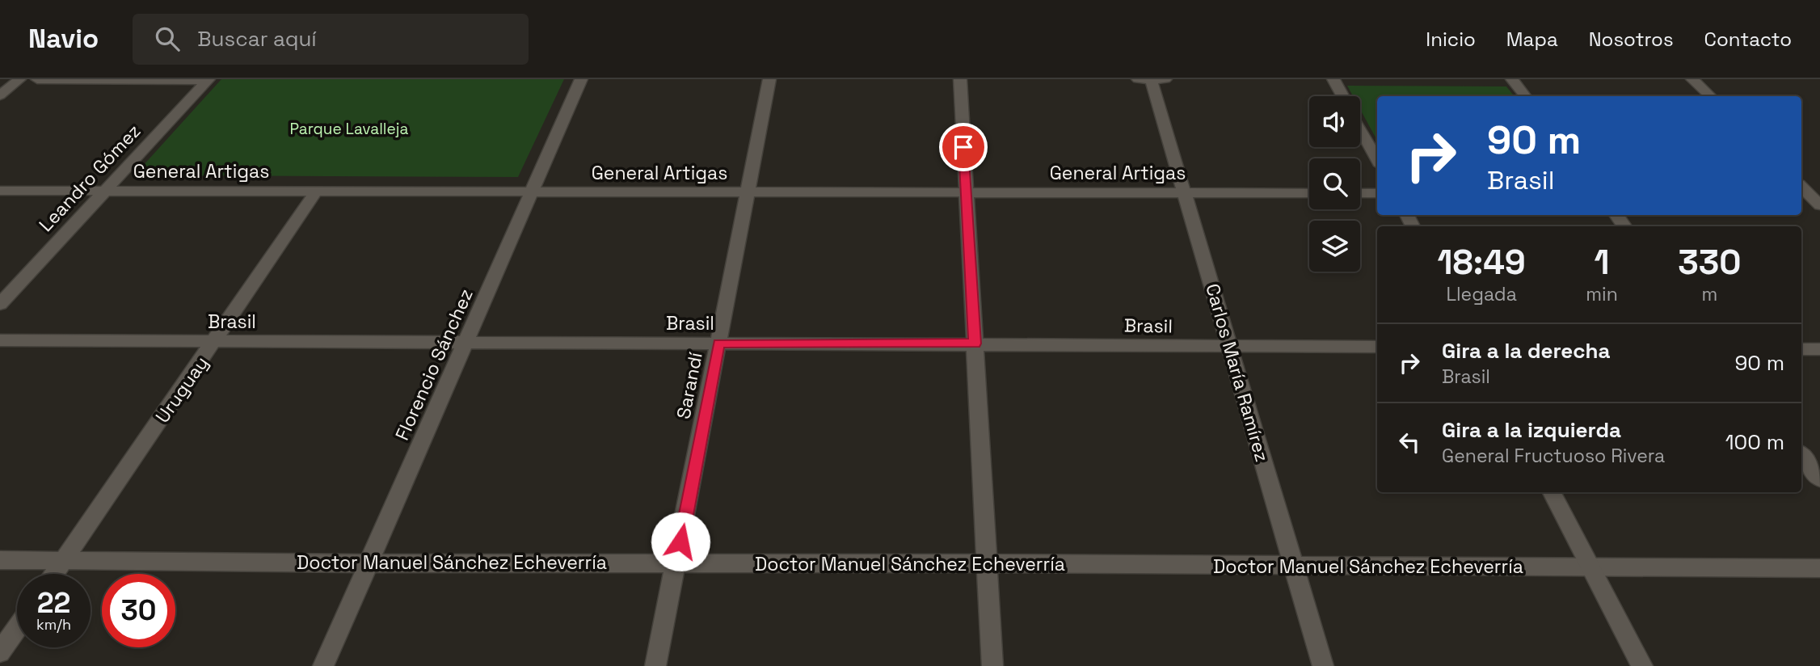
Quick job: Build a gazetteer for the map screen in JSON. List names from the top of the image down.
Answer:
{
  "streets": {
    "street": [
      "General Artigas",
      "Leandro Gómez",
      "Brasil",
      "Florencio Sánchez",
      "Carlos María Ramírez",
      "Sarandí",
      "Uruguay",
      "Doctor Manuel Sánchez Echeverría"
    ]
  },
  "crossings": [
    ["General Artigas", "Leandro Gómez"],
    ["General Artigas", "Florencio Sánchez"],
    ["General Artigas", "Carlos María Ramírez"],
    ["General Artigas", "Sarandí"],
    ["General Artigas", "Uruguay"],
    ["Brasil", "Florencio Sánchez"],
    ["Brasil", "Carlos María Ramírez"],
    ["Brasil", "Sarandí"],
    ["Brasil", "Uruguay"],
    ["Florencio Sánchez", "Doctor Manuel Sánchez Echeverría"],
    ["Carlos María Ramírez", "Doctor Manuel Sánchez Echeverría"],
    ["Sarandí", "Doctor Manuel Sánchez Echeverría"],
    ["Uruguay", "Doctor Manuel Sánchez Echeverría"]
  ],
  "parks": ["Parque Lavalleja"],
  "page": {
    "header": "Navio",
    "search": "Buscar aquí",
    "nav": [
      "Inicio",
      "Mapa",
      "Nosotros",
      "Contacto"
    ],
    "turn": ["90 m", "Brasil"],
    "eta": [
      "18:49",
      "Llegada",
      "1",
      "min",
      "330",
      "m"
    ],
    "list": [
      {
        "name": "Gira a la derecha",
        "note": "Brasil",
        "value": "90 m"
      },
      {
        "name": "Gira a la izquierda",
        "note": "General Fructuoso Rivera",
        "value": "100 m"
      }
    ],
    "speed": "22 km/h",
    "limit": "30"
  }
}
